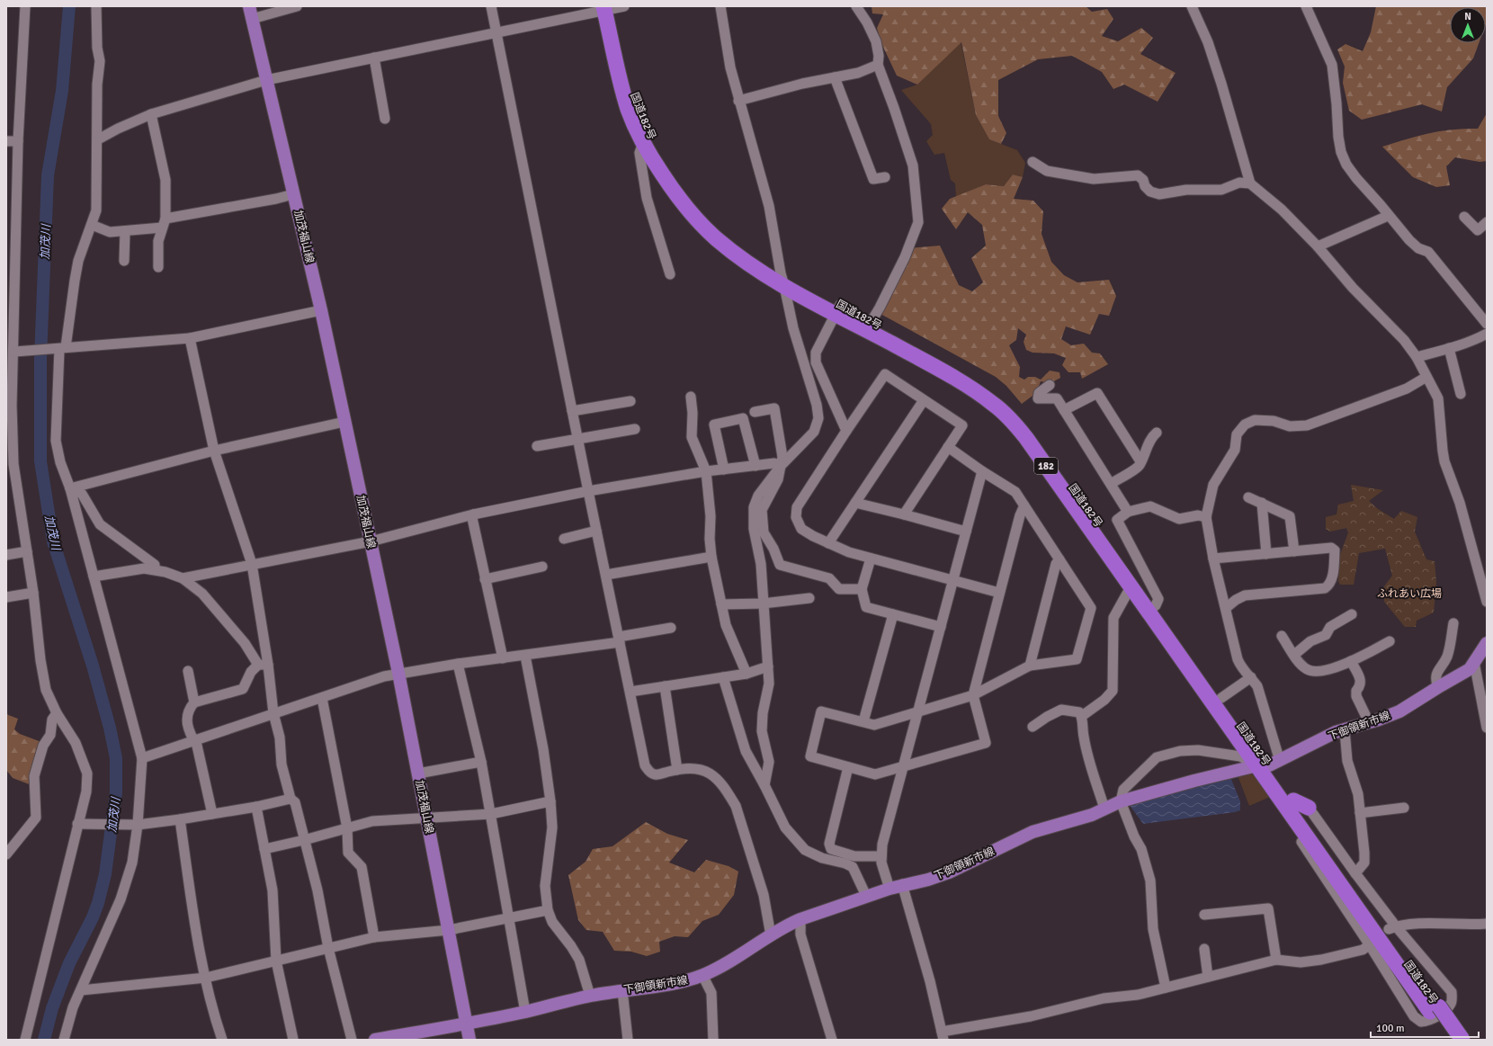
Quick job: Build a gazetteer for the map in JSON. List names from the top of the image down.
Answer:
{
  "streets": {
    "highway": ["国道182号", "182"],
    "main road": ["加茂福山線", "下御領新市線"]
  },
  "crossings": [
    ["国道182号", "下御領新市線"],
    ["加茂福山線", "下御領新市線"]
  ],
  "water": ["加茂川"],
  "parks": ["ふれあい広場"],
  "scale_bar": "100 m",
  "north": "top"
}
